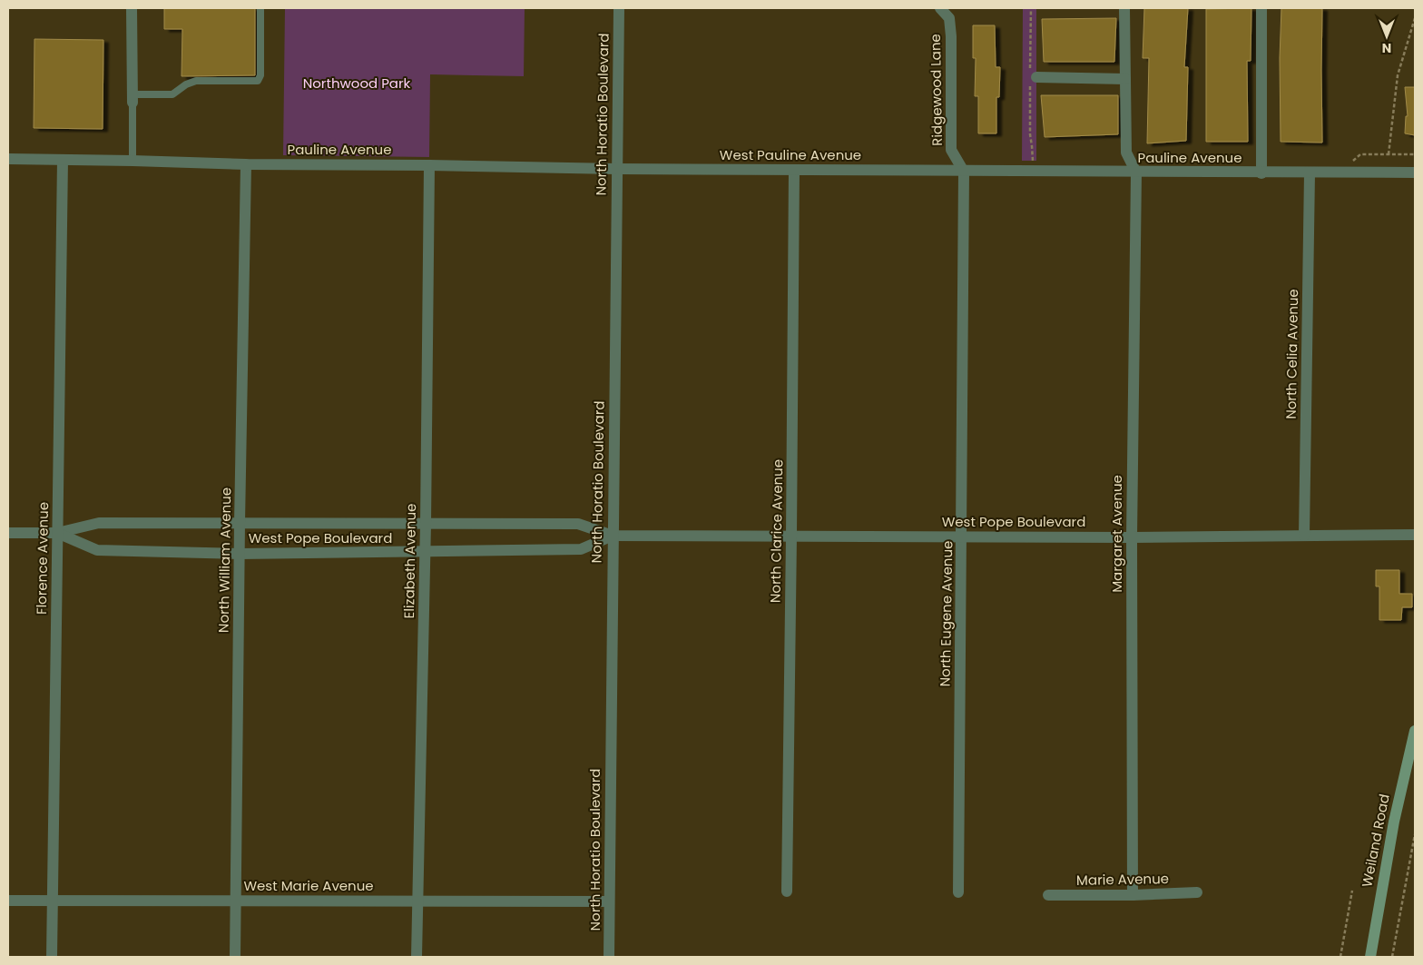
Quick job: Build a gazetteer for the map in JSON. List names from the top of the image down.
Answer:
{
  "streets": {
    "main road": ["Weiland Road"],
    "street": [
      "Ridgewood Lane",
      "North Horatio Boulevard",
      "Pauline Avenue",
      "West Pauline Avenue",
      "North Celia Avenue",
      "West Pope Boulevard",
      "North Clarice Avenue",
      "Margaret Avenue",
      "Florence Avenue",
      "North William Avenue",
      "Elizabeth Avenue",
      "North Eugene Avenue",
      "Marie Avenue",
      "West Marie Avenue"
    ]
  },
  "crossings": [
    ["Ridgewood Lane", "Pauline Avenue"],
    ["Ridgewood Lane", "West Pauline Avenue"],
    ["Ridgewood Lane", "North Eugene Avenue"],
    ["North Horatio Boulevard", "Pauline Avenue"],
    ["North Horatio Boulevard", "West Pauline Avenue"],
    ["North Horatio Boulevard", "West Pope Boulevard"],
    ["North Horatio Boulevard", "West Marie Avenue"],
    ["Pauline Avenue", "West Pauline Avenue"],
    ["Pauline Avenue", "North Celia Avenue"],
    ["Pauline Avenue", "Margaret Avenue"],
    ["Pauline Avenue", "Florence Avenue"],
    ["Pauline Avenue", "North William Avenue"],
    ["Pauline Avenue", "Elizabeth Avenue"],
    ["Pauline Avenue", "North Eugene Avenue"],
    ["West Pauline Avenue", "North Clarice Avenue"],
    ["West Pauline Avenue", "North Eugene Avenue"],
    ["North Celia Avenue", "West Pope Boulevard"],
    ["West Pope Boulevard", "North Clarice Avenue"],
    ["West Pope Boulevard", "Margaret Avenue"],
    ["West Pope Boulevard", "Florence Avenue"],
    ["West Pope Boulevard", "North William Avenue"],
    ["West Pope Boulevard", "Elizabeth Avenue"],
    ["West Pope Boulevard", "North Eugene Avenue"],
    ["Margaret Avenue", "Marie Avenue"],
    ["Florence Avenue", "West Marie Avenue"],
    ["North William Avenue", "West Marie Avenue"],
    ["Elizabeth Avenue", "West Marie Avenue"]
  ],
  "parks": ["Northwood Park"],
  "north": "bottom"
}
